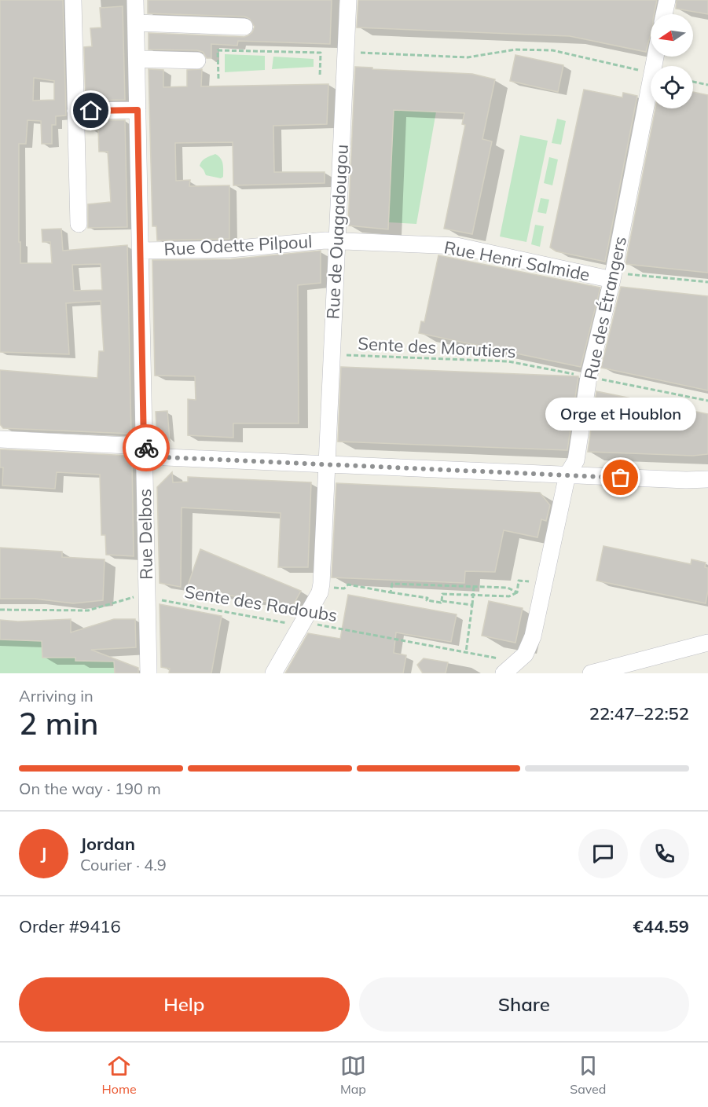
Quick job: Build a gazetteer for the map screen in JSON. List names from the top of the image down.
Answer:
{
  "streets": {
    "street": [
      "Rue de Ouagadougou",
      "Rue Odette Pilpoul",
      "Rue Henri Salmide",
      "Rue des Étrangers",
      "Rue Delbos"
    ],
    "path": ["Sente des Morutiers", "Sente des Radoubs"]
  },
  "crossings": [
    ["Rue de Ouagadougou", "Rue Odette Pilpoul"],
    ["Rue de Ouagadougou", "Rue Henri Salmide"],
    ["Rue de Ouagadougou", "Sente des Morutiers"],
    ["Rue Odette Pilpoul", "Rue Henri Salmide"],
    ["Rue Odette Pilpoul", "Rue Delbos"],
    ["Rue Henri Salmide", "Rue des Étrangers"],
    ["Rue des Étrangers", "Sente des Morutiers"],
    ["Rue des Étrangers", "Sente des Radoubs"],
    ["Rue Delbos", "Sente des Radoubs"]
  ],
  "places": ["Orge et Houblon"],
  "north": "left",
  "page": {
    "bubble": "Orge et Houblon",
    "heading": ["2 min", "Arriving in", "22:47–22:52"],
    "panel": [
      "Jordan",
      "Courier · 4.9",
      "Order #9416",
      "€44.59"
    ],
    "bar": "On the way · 190 m",
    "round": "J",
    "buttons": ["Help", "Share"],
    "tabs": ["Home", "Map", "Saved"]
  }
}
